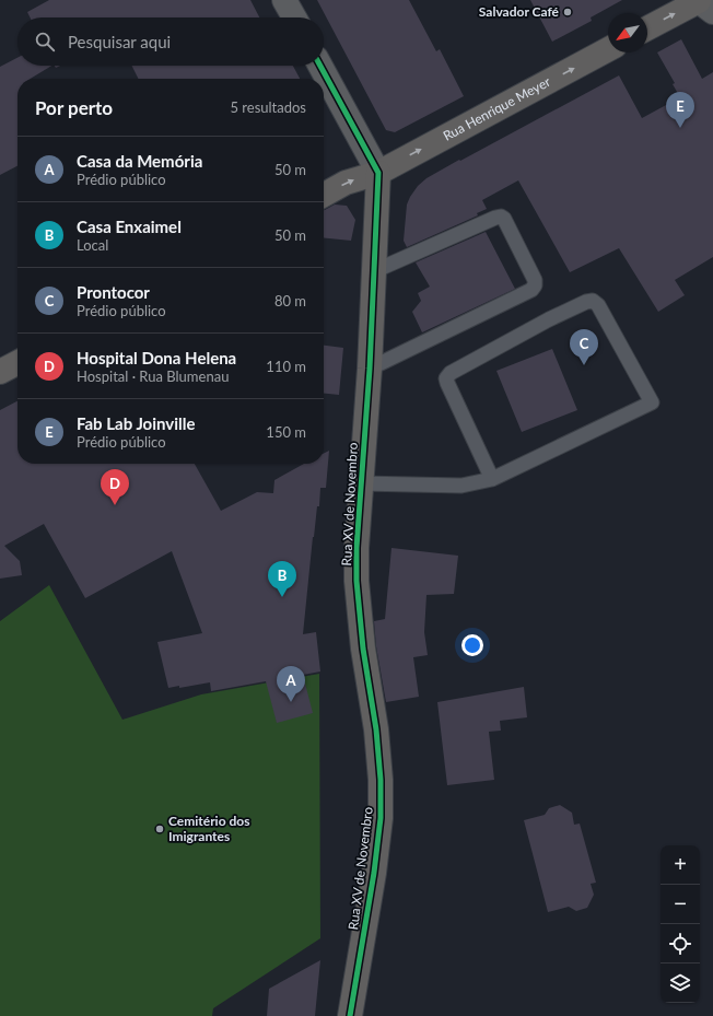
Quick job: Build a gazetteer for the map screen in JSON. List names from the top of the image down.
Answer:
{
  "streets": {
    "main road": ["Rua Henrique Meyer", "Rua XV de Novembro"]
  },
  "crossings": [
    ["Rua Henrique Meyer", "Rua XV de Novembro"]
  ],
  "one_way": ["Rua Henrique Meyer"],
  "places": ["Salvador Café", "Cemitério dos Imigrantes"],
  "north": "bottom left",
  "page": {
    "search": "Pesquisar aqui",
    "heading": ["Por perto", "5 resultados"],
    "pins": [
      "E",
      "C",
      "D",
      "B",
      "A"
    ],
    "list": [
      {
        "mark": "A",
        "name": "Casa da Memória",
        "note": "Prédio público",
        "value": "50 m"
      },
      {
        "mark": "B",
        "name": "Casa Enxaimel",
        "note": "Local",
        "value": "50 m"
      },
      {
        "mark": "C",
        "name": "Prontocor",
        "note": "Prédio público",
        "value": "80 m"
      },
      {
        "mark": "D",
        "name": "Hospital Dona Helena",
        "note": "Hospital · Rua Blumenau",
        "value": "110 m"
      },
      {
        "mark": "E",
        "name": "Fab Lab Joinville",
        "note": "Prédio público",
        "value": "150 m"
      }
    ],
    "map_buttons": ["+", "−"]
  }
}
